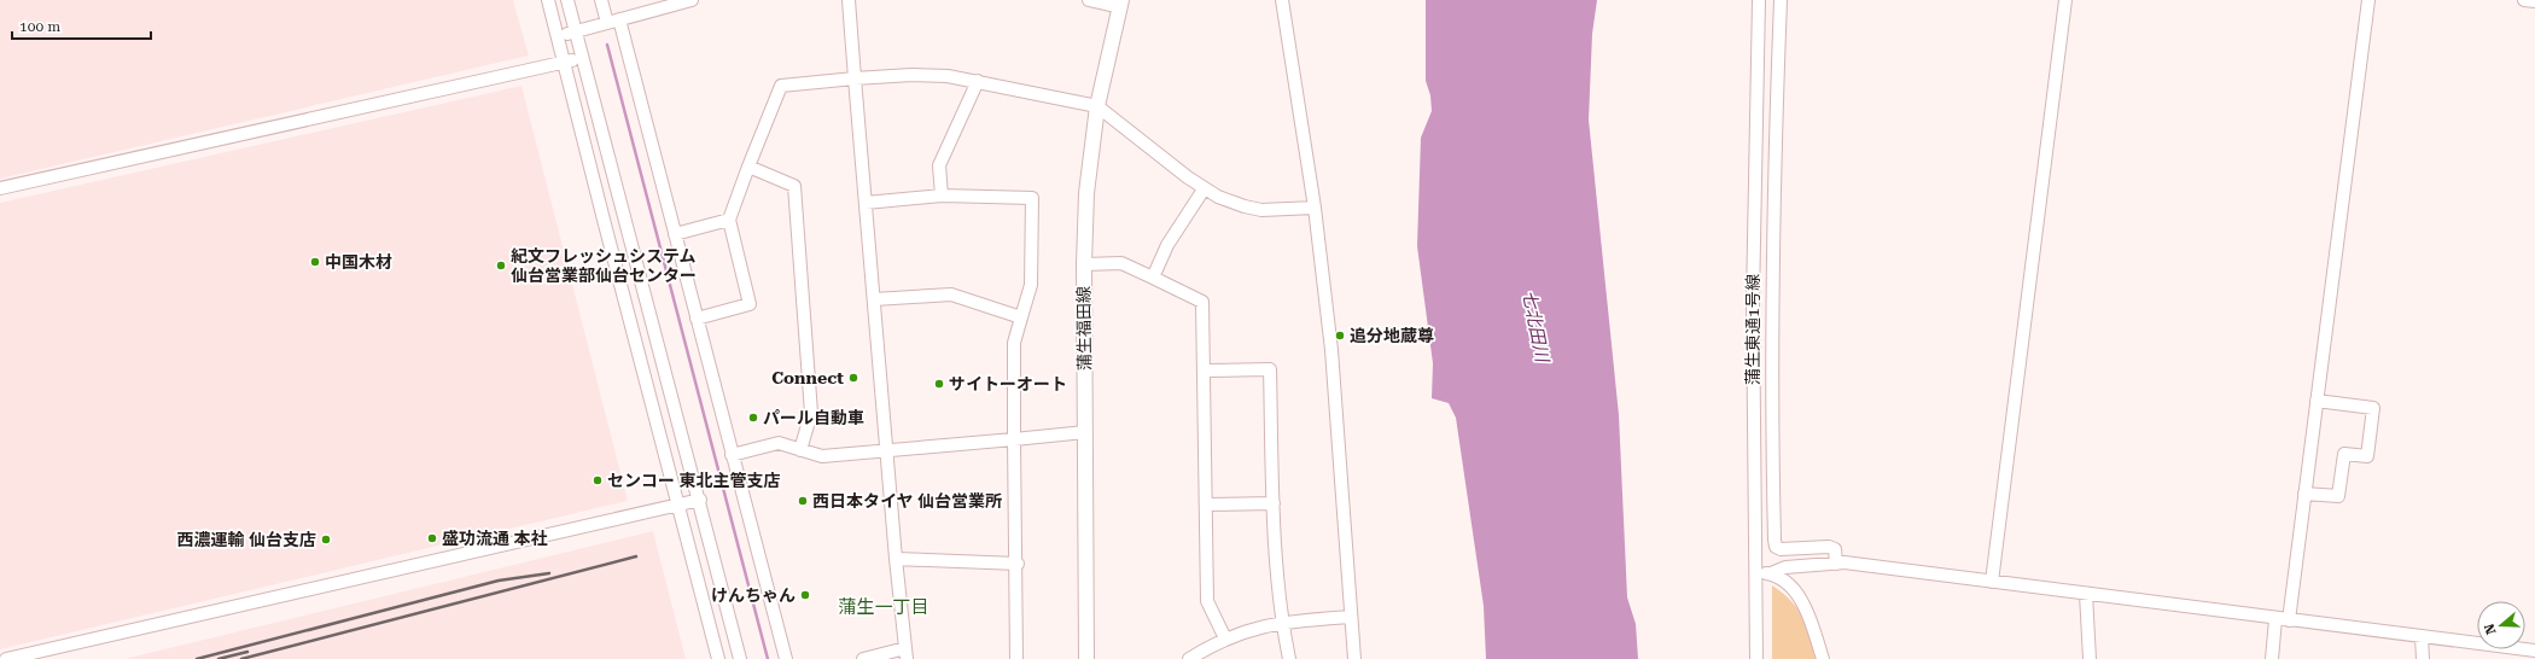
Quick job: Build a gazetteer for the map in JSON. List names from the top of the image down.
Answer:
{
  "streets": {
    "main road": ["蒲生福田線"],
    "street": ["蒲生東通1号線"]
  },
  "districts": ["蒲生一丁目"],
  "water": ["七北田川"],
  "places": [
    "中国木材",
    "紀文フレッシュシステム 仙台営業部仙台センター",
    "追分地蔵尊",
    "Connect",
    "サイトーオート",
    "パール自動車",
    "センコー 東北主管支店",
    "西日本タイヤ 仙台営業所",
    "盛功流通 本社",
    "西濃運輸 仙台支店",
    "けんちゃん"
  ],
  "scale_bar": "100 m",
  "north": "left"
}
